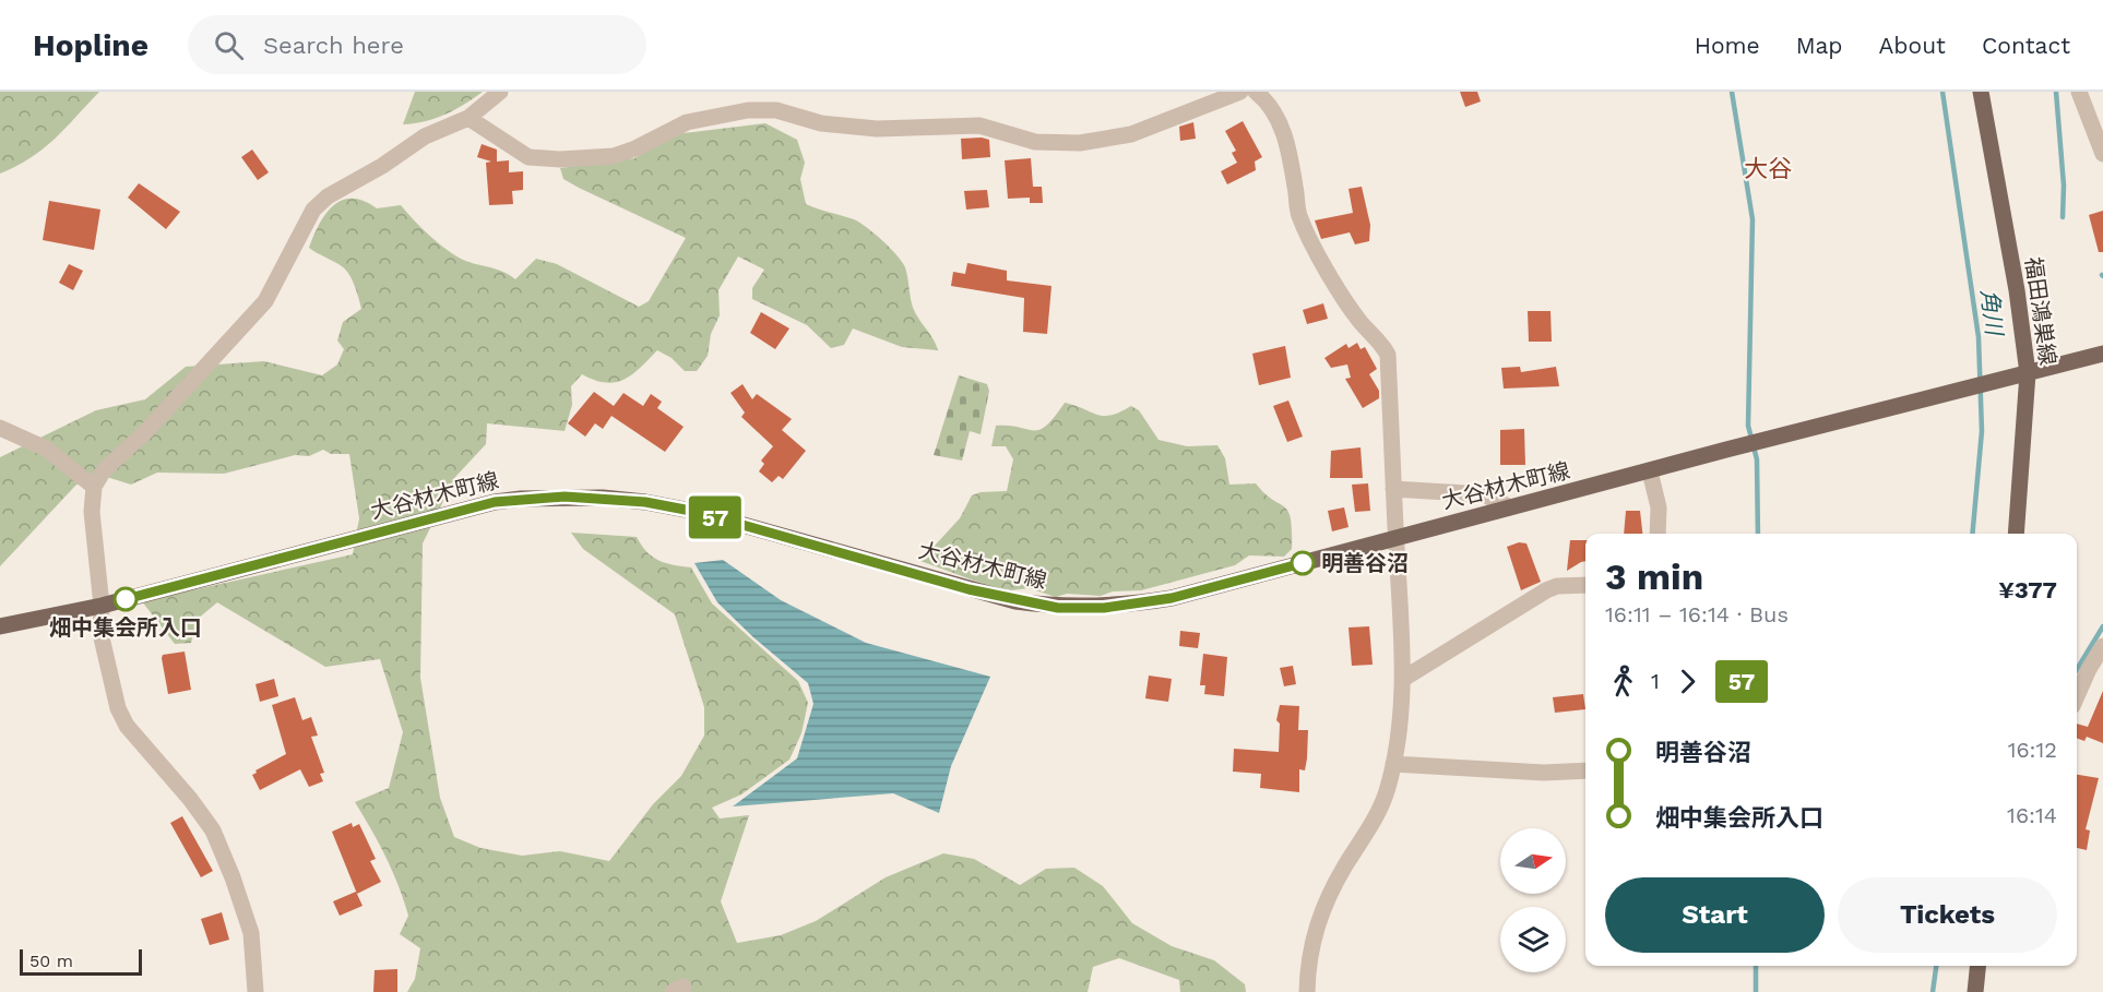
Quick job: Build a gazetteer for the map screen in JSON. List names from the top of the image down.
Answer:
{
  "streets": {
    "main road": ["福田鴻巣線", "大谷材木町線"]
  },
  "crossings": [
    ["福田鴻巣線", "大谷材木町線"]
  ],
  "districts": ["大谷"],
  "water": ["角川"],
  "places": ["明善谷沼", "畑中集会所入口"],
  "lines": ["bus line 57"],
  "scale_bar": "50 m",
  "north": "right",
  "page": {
    "header": "Hopline",
    "search": "Search here",
    "nav": [
      "Home",
      "Map",
      "About",
      "Contact"
    ],
    "on_map": "57",
    "heading": ["3 min", "16:11 – 16:14 · Bus", "¥377"],
    "legs": ["1", "57"],
    "list": [
      {
        "name": "明善谷沼",
        "value": "16:12"
      },
      {
        "name": "畑中集会所入口",
        "value": "16:14"
      }
    ],
    "buttons": ["Start", "Tickets"],
    "scale": "50 m"
  }
}
